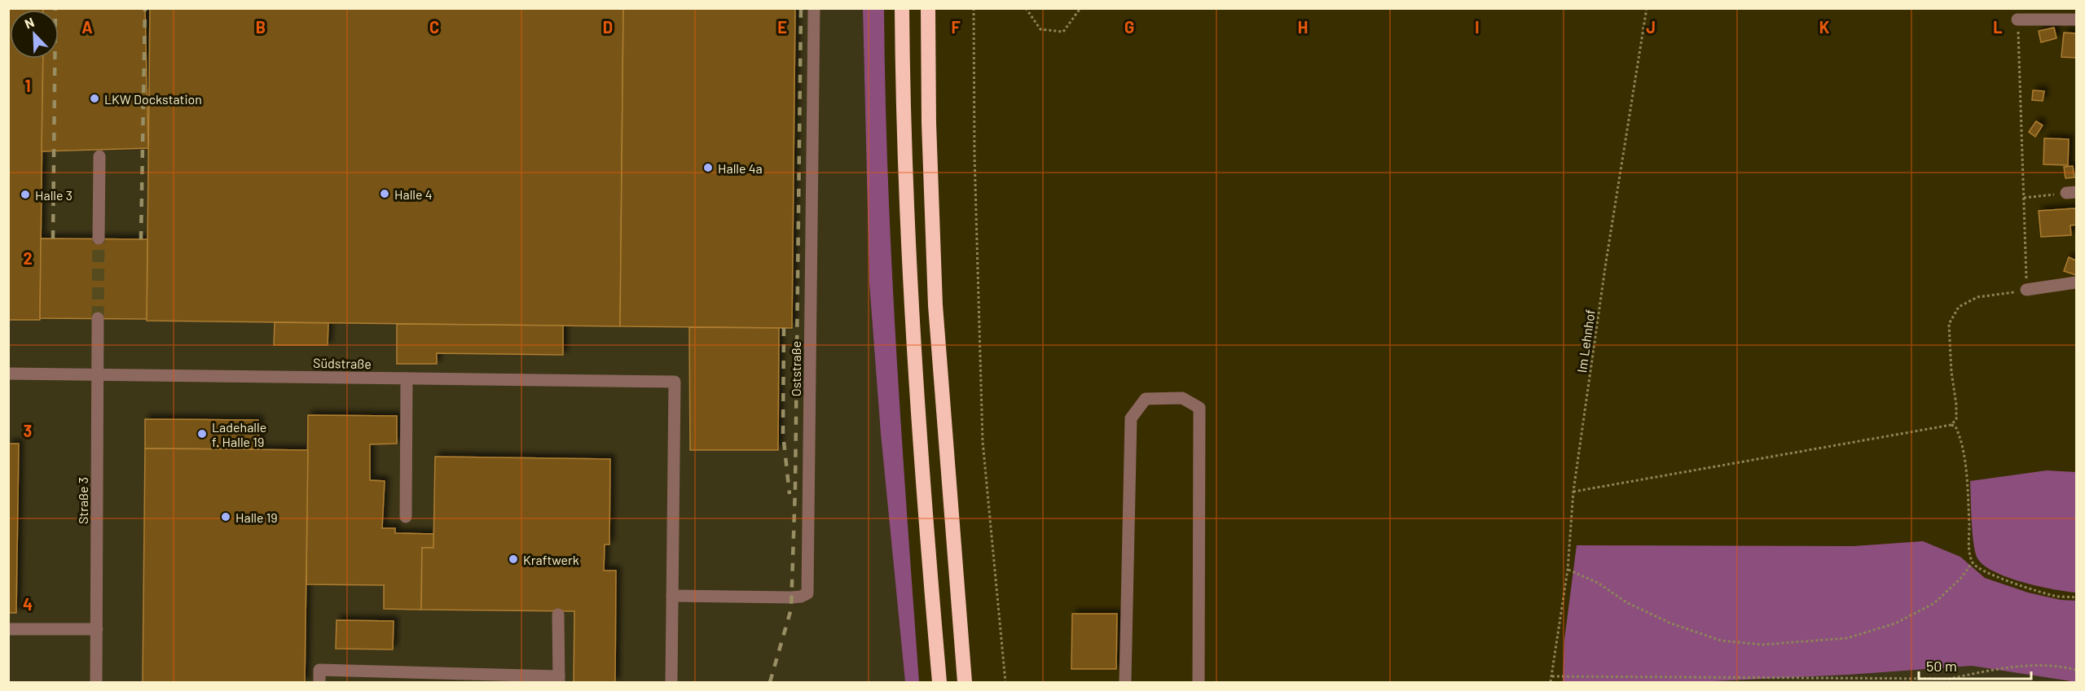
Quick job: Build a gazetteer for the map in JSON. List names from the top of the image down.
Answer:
{
  "streets": {
    "street": ["Südstraße", "Oststraße", "Straße 3"],
    "path": ["Im Lehnhof"]
  },
  "crossings": [
    ["Südstraße", "Oststraße"],
    ["Südstraße", "Straße 3"]
  ],
  "places": [
    "LKW Dockstation",
    "Halle 4a",
    "Halle 4",
    "Halle 3",
    "Ladehalle f. Halle 19",
    "Halle 19",
    "Kraftwerk"
  ],
  "scale_bar": "50 m",
  "north": "top left",
  "grid": {
    "columns": [
      "A",
      "B",
      "C",
      "D",
      "E",
      "F",
      "G",
      "H",
      "I",
      "J",
      "K",
      "L"
    ],
    "rows": [
      "1",
      "2",
      "3",
      "4"
    ]
  }
}
